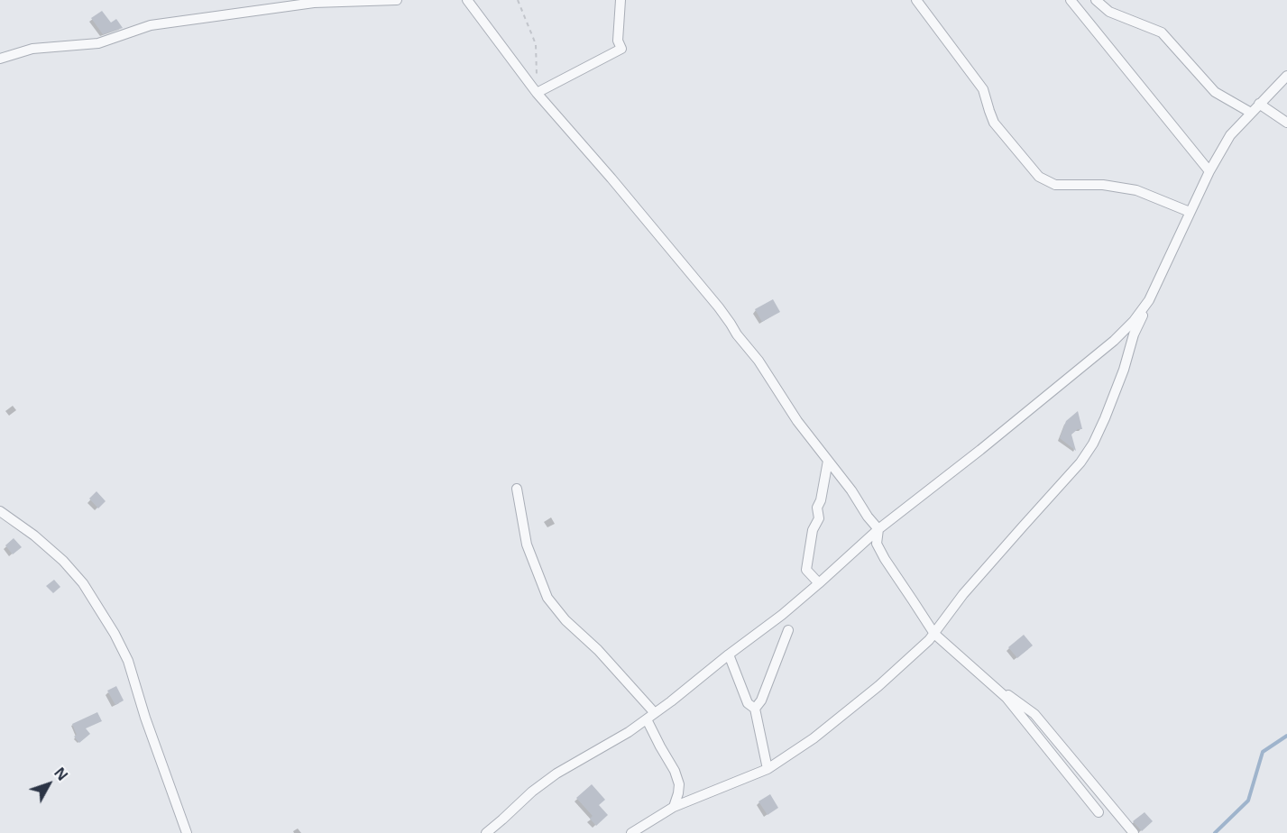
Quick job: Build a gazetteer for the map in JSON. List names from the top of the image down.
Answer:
{
  "north": "top right"
}
